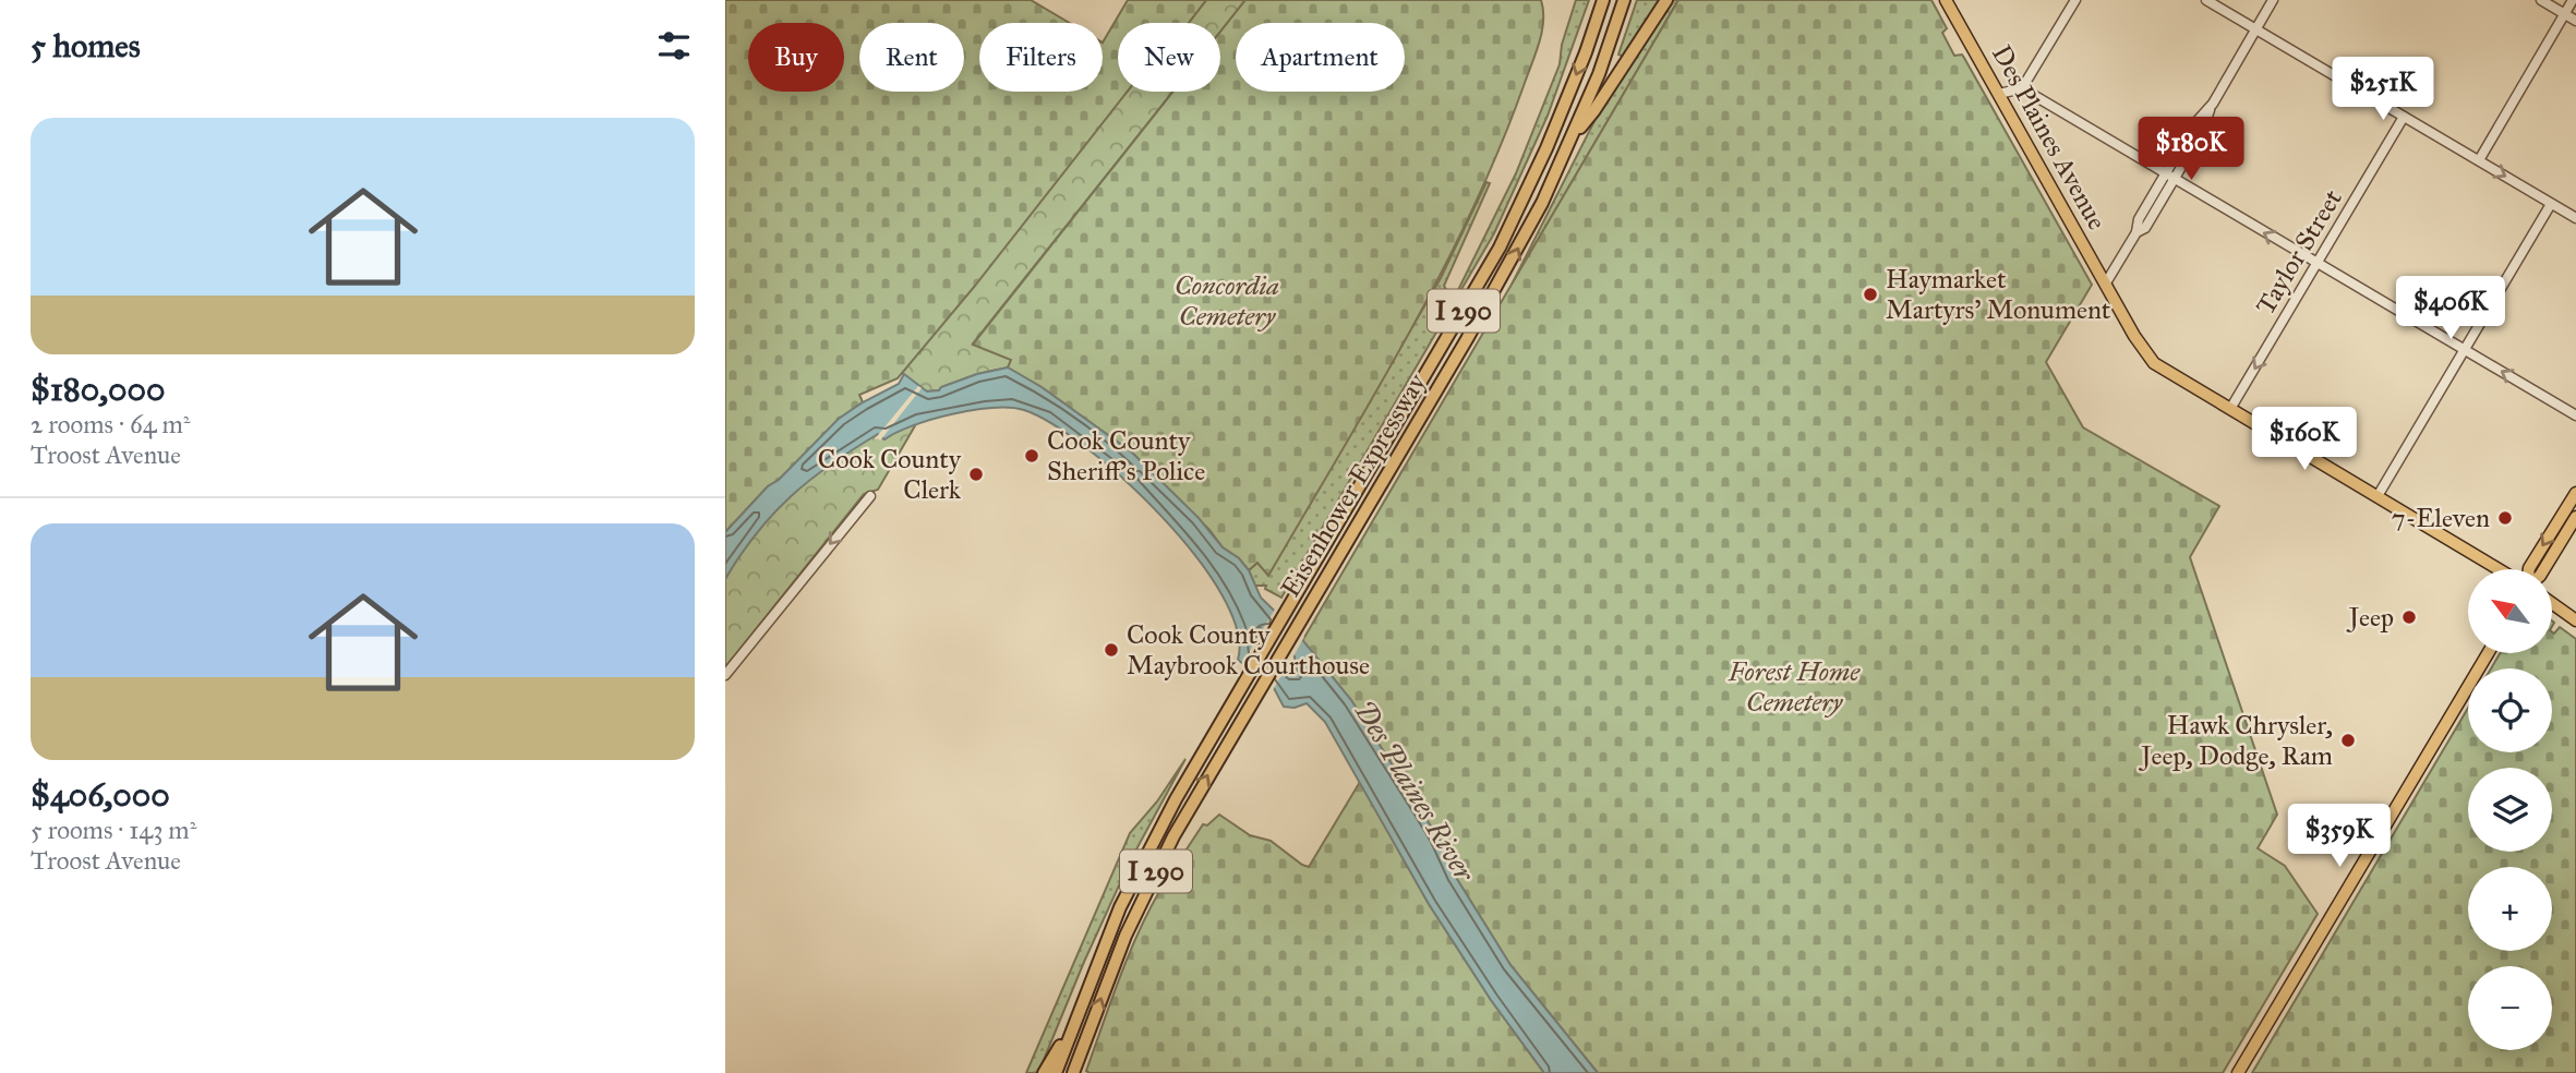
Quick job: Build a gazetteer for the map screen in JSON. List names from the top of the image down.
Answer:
{
  "streets": {
    "highway": ["I 290", "Eisenhower Expressway"],
    "main road": ["Des Plaines Avenue"],
    "street": ["Taylor Street"]
  },
  "crossings": [
    ["Des Plaines Avenue", "Taylor Street"]
  ],
  "one_way": ["Taylor Street"],
  "water": ["Des Plaines River"],
  "parks": ["Concordia Cemetery", "Forest Home Cemetery"],
  "places": [
    "Haymarket Martyrs' Monument",
    "Cook County Sheriff's Police",
    "Cook County Clerk",
    "7-Eleven",
    "Jeep",
    "Cook County Maybrook Courthouse",
    "Hawk Chrysler, Jeep, Dodge, Ram"
  ],
  "north": "top left",
  "page": {
    "heading": "5 homes",
    "chip": [
      "Buy",
      "Rent",
      "Filters",
      "New",
      "Apartment"
    ],
    "price": [
      "$251K",
      "$180K",
      "$406K",
      "$160K",
      "$359K"
    ],
    "list": [
      {
        "name": "$180,000",
        "note": "2 rooms · 64 m² · Troost Avenue"
      },
      {
        "name": "$406,000",
        "note": "5 rooms · 143 m² · Troost Avenue"
      }
    ],
    "map_buttons": ["+", "−"]
  }
}
